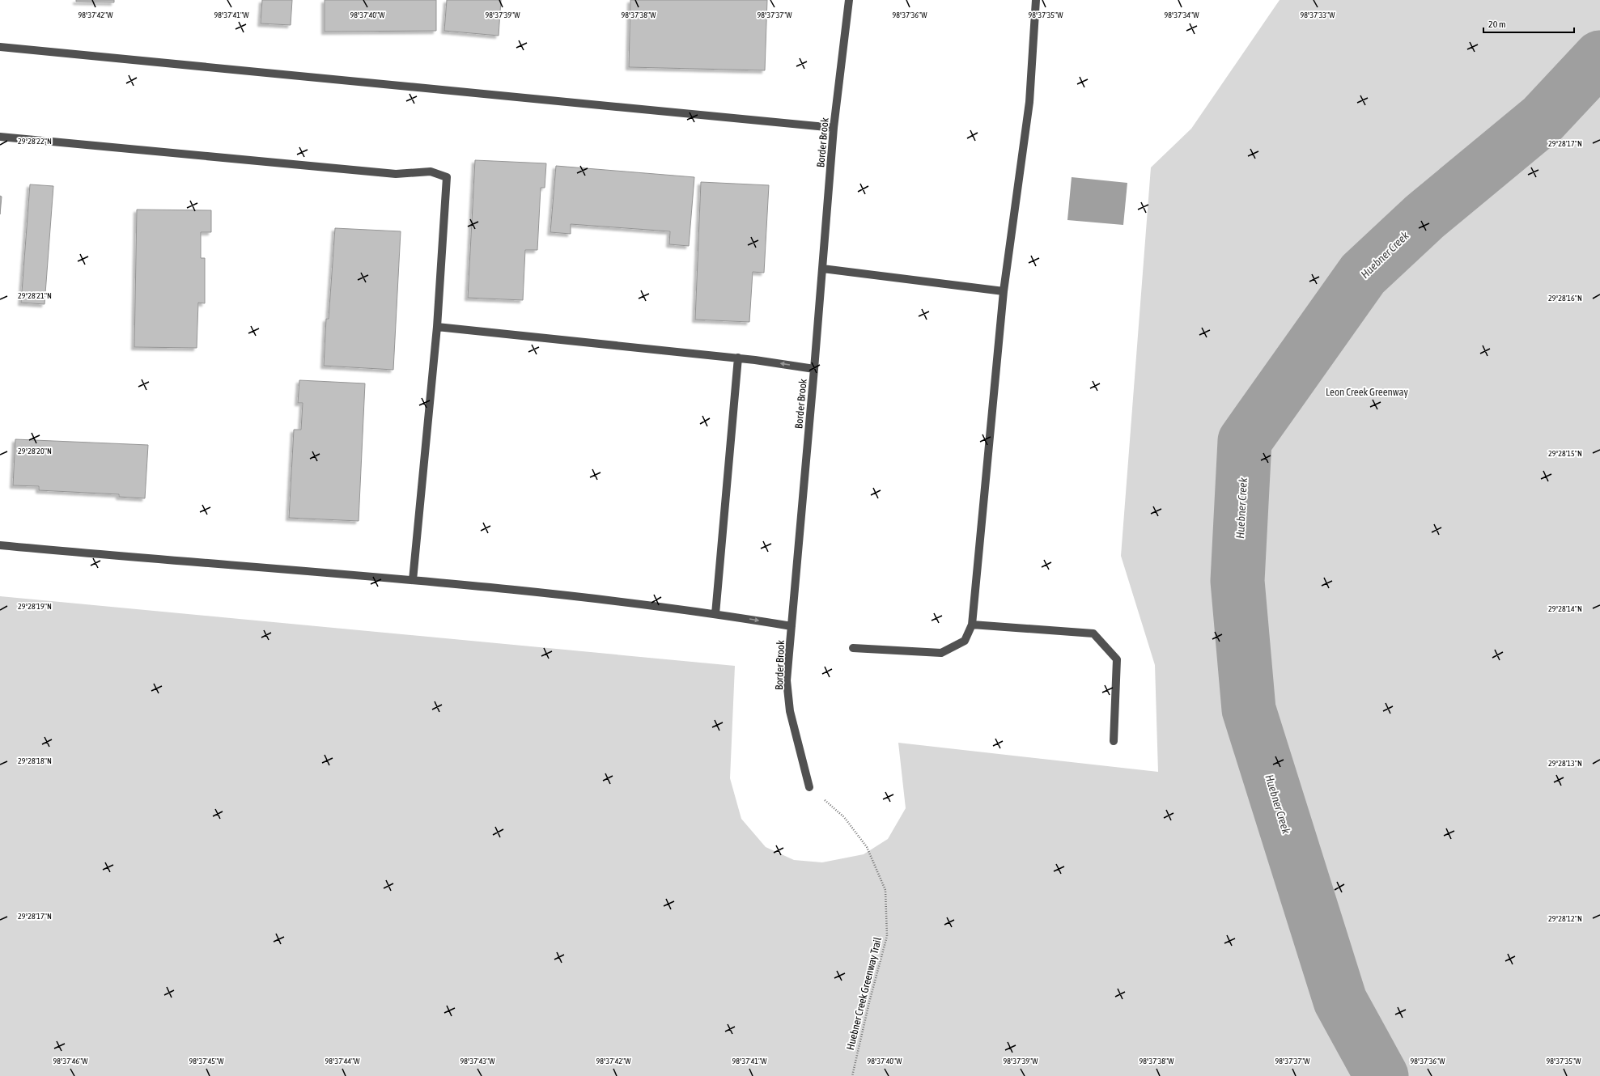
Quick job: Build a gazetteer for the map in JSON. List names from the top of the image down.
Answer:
{
  "streets": {
    "street": ["Border Brook"],
    "path": ["Huebner Creek Greenway Trail"]
  },
  "crossings": [
    ["Border Brook", "Huebner Creek Greenway Trail"]
  ],
  "water": ["Huebner Creek"],
  "parks": ["Leon Creek Greenway"],
  "scale_bar": "20 m",
  "coordinates": [
    "98°37'42\"W",
    "98°37'41\"W",
    "98°37'40\"W",
    "98°37'39\"W",
    "98°37'38\"W",
    "98°37'37\"W",
    "98°37'36\"W",
    "98°37'35\"W",
    "98°37'34\"W",
    "98°37'33\"W",
    "29°28'22\"N",
    "29°28'17\"N",
    "29°28'21\"N",
    "29°28'16\"N",
    "29°28'20\"N",
    "29°28'15\"N",
    "29°28'19\"N",
    "29°28'14\"N",
    "29°28'18\"N",
    "29°28'13\"N",
    "29°28'12\"N",
    "98°37'46\"W",
    "98°37'45\"W",
    "98°37'44\"W",
    "98°37'43\"W"
  ]
}
